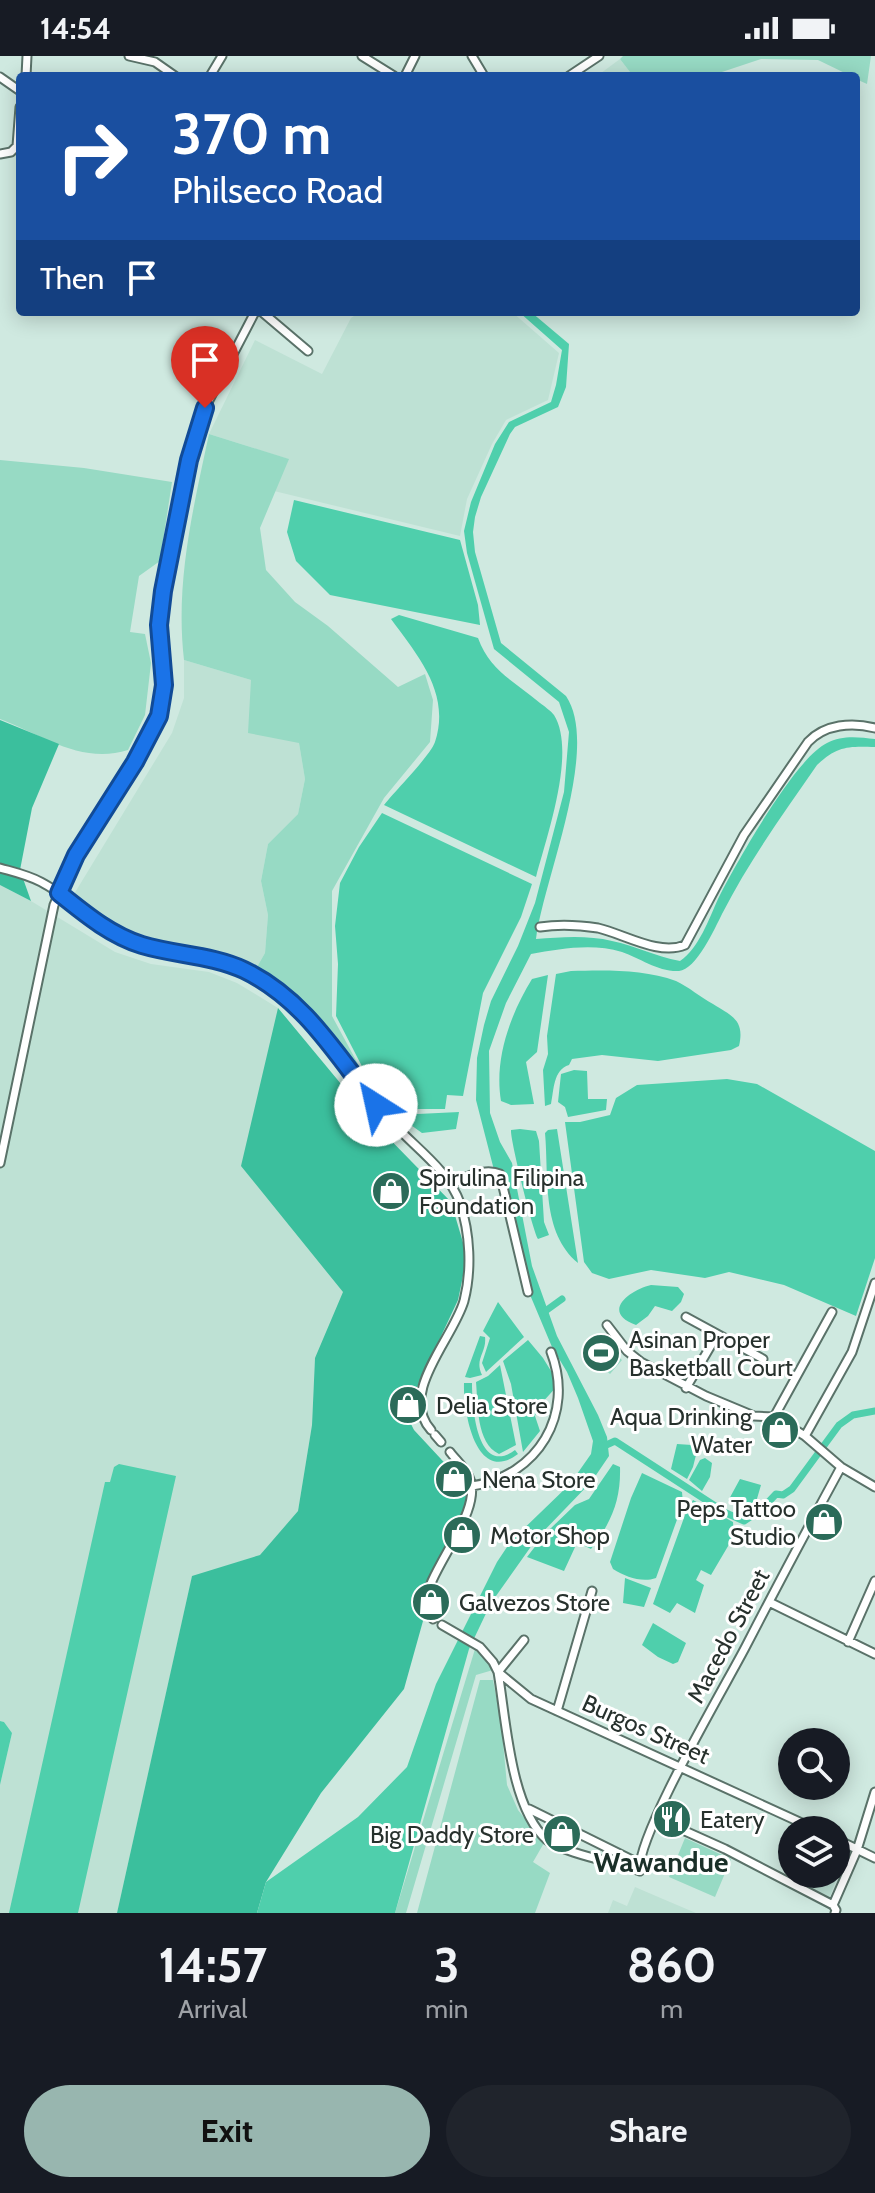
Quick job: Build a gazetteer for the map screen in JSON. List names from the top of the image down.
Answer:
{
  "streets": {
    "street": ["Macedo Street", "Burgos Street"]
  },
  "crossings": [
    ["Macedo Street", "Burgos Street"]
  ],
  "districts": ["Wawandue"],
  "places": {
    "shop": [
      "Spirulina Filipina Foundation",
      "Delia Store",
      "Aqua Drinking Water",
      "Nena Store",
      "Peps Tattoo Studio",
      "Motor Shop",
      "Galvezos Store",
      "Big Daddy Store"
    ],
    "sports": ["Asinan Proper Basketball Court"],
    "restaurant": ["Eatery"]
  },
  "page": {
    "status": "14:54",
    "turn": ["370 m", "Philseco Road"],
    "then": "Then",
    "eta": [
      "14:57",
      "Arrival",
      "3",
      "min",
      "860",
      "m"
    ],
    "buttons": ["Exit", "Share"]
  }
}
